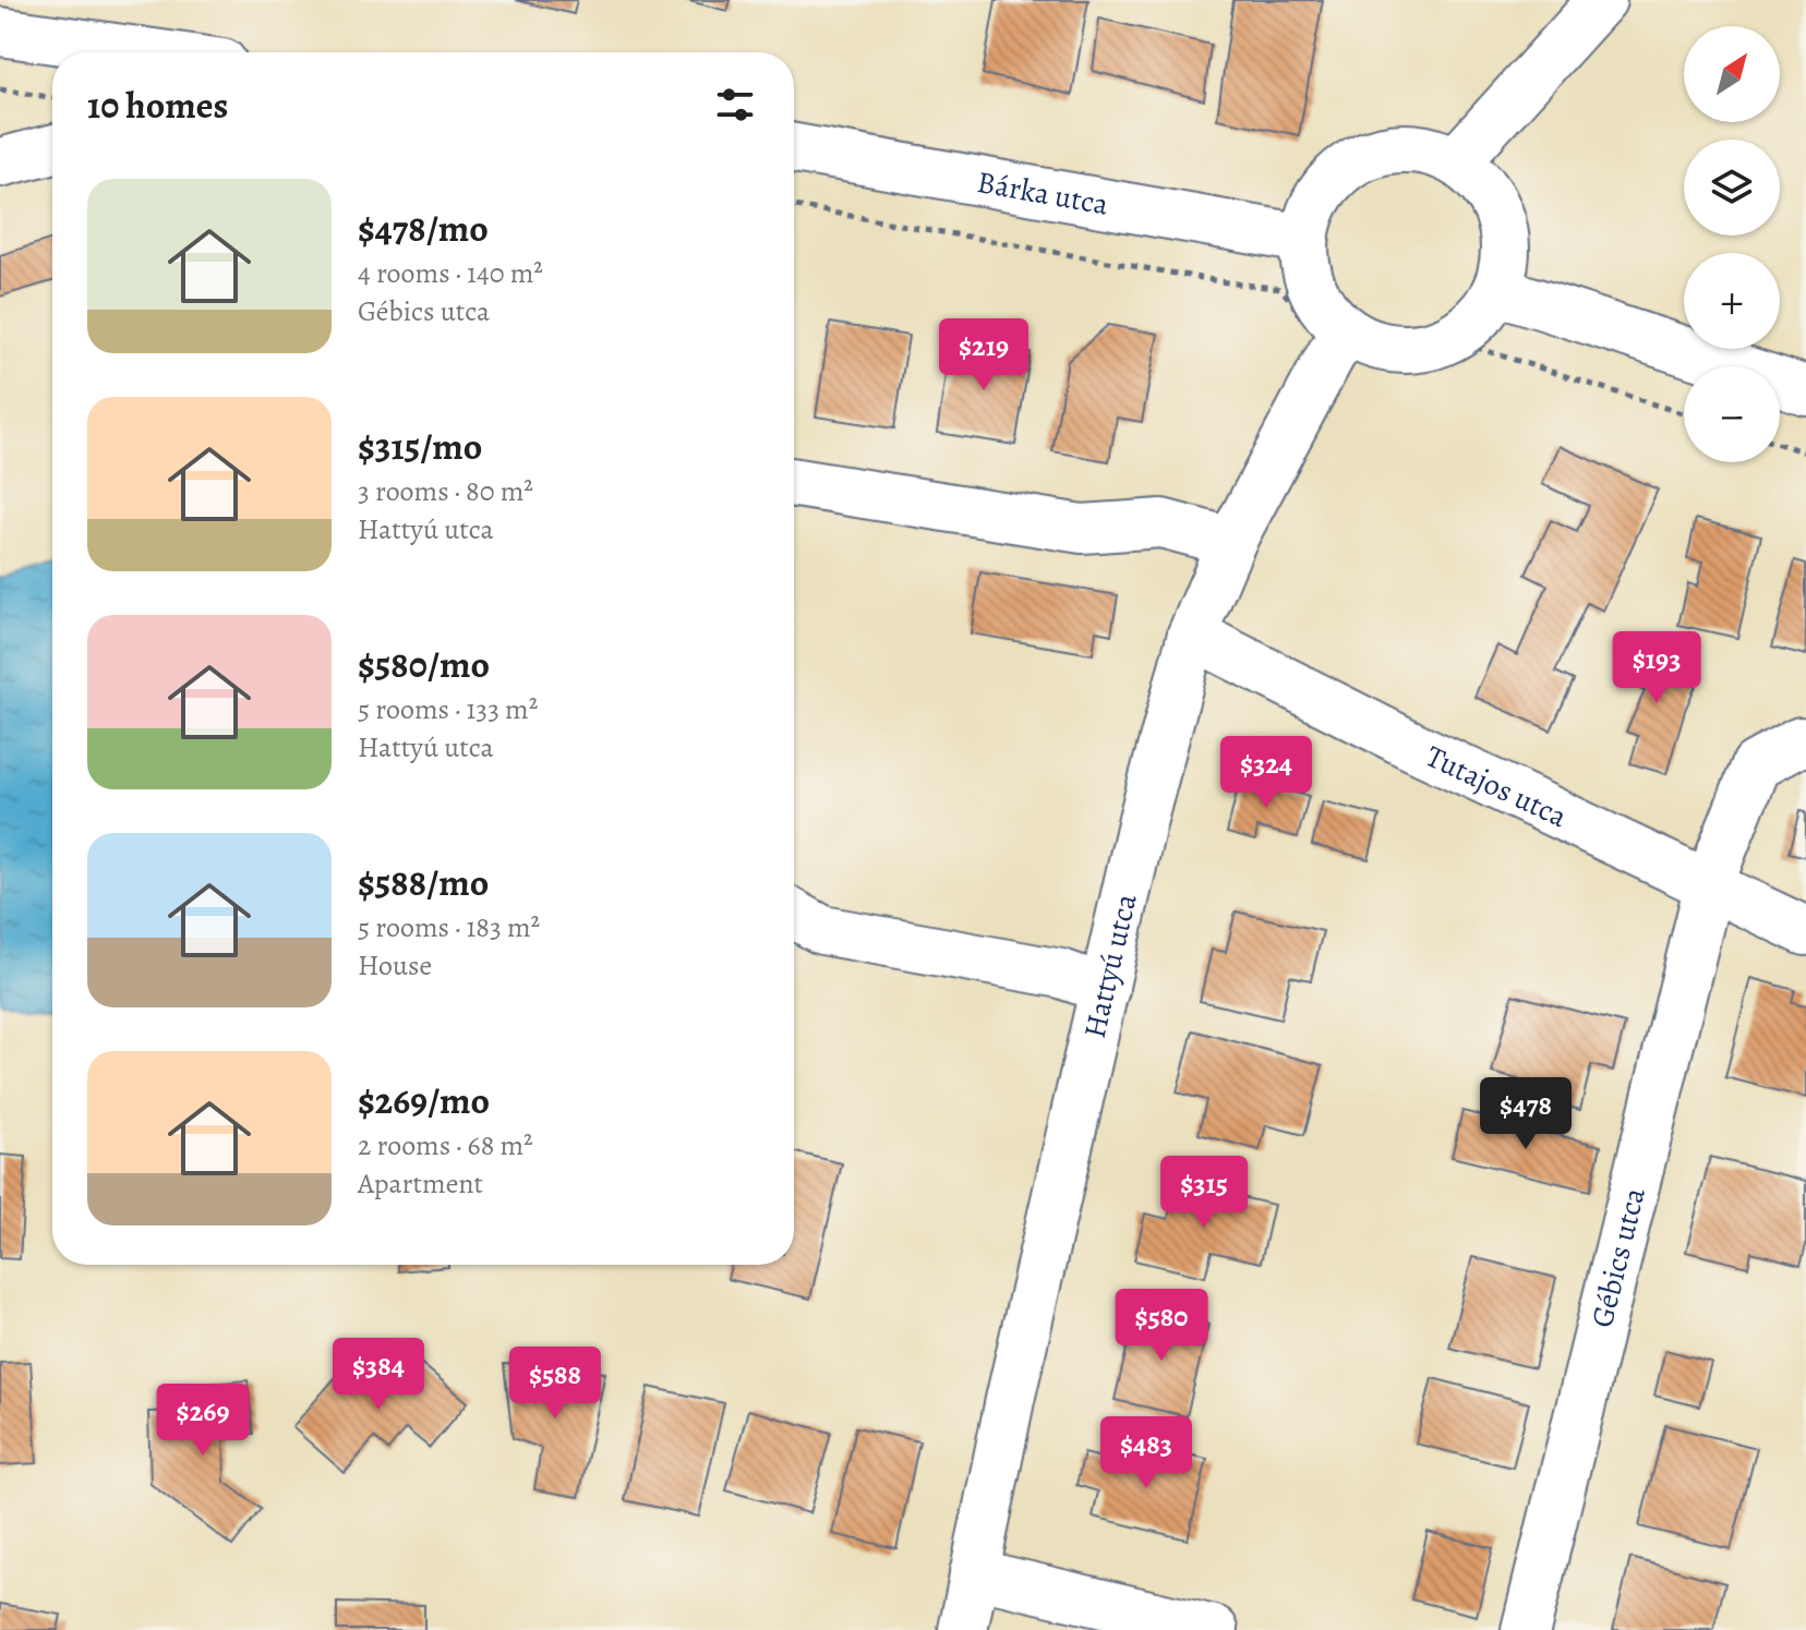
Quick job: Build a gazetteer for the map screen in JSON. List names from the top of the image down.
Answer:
{
  "streets": {
    "street": [
      "Bárka utca",
      "Tutajos utca",
      "Hattyú utca",
      "Gébics utca"
    ]
  },
  "crossings": [
    ["Bárka utca", "Hattyú utca"],
    ["Tutajos utca", "Hattyú utca"],
    ["Tutajos utca", "Gébics utca"]
  ],
  "north": "top right",
  "page": {
    "map_buttons": ["+", "−"],
    "heading": "10 homes",
    "list": [
      {
        "name": "$478/mo",
        "note": "4 rooms · 140 m² · Gébics utca"
      },
      {
        "name": "$315/mo",
        "note": "3 rooms · 80 m² · Hattyú utca"
      },
      {
        "name": "$580/mo",
        "note": "5 rooms · 133 m² · Hattyú utca"
      },
      {
        "name": "$588/mo",
        "note": "5 rooms · 183 m² · House"
      },
      {
        "name": "$269/mo",
        "note": "2 rooms · 68 m² · Apartment"
      }
    ],
    "price": [
      "$219",
      "$193",
      "$324",
      "$478",
      "$315",
      "$580",
      "$384",
      "$588",
      "$269",
      "$483"
    ]
  }
}
